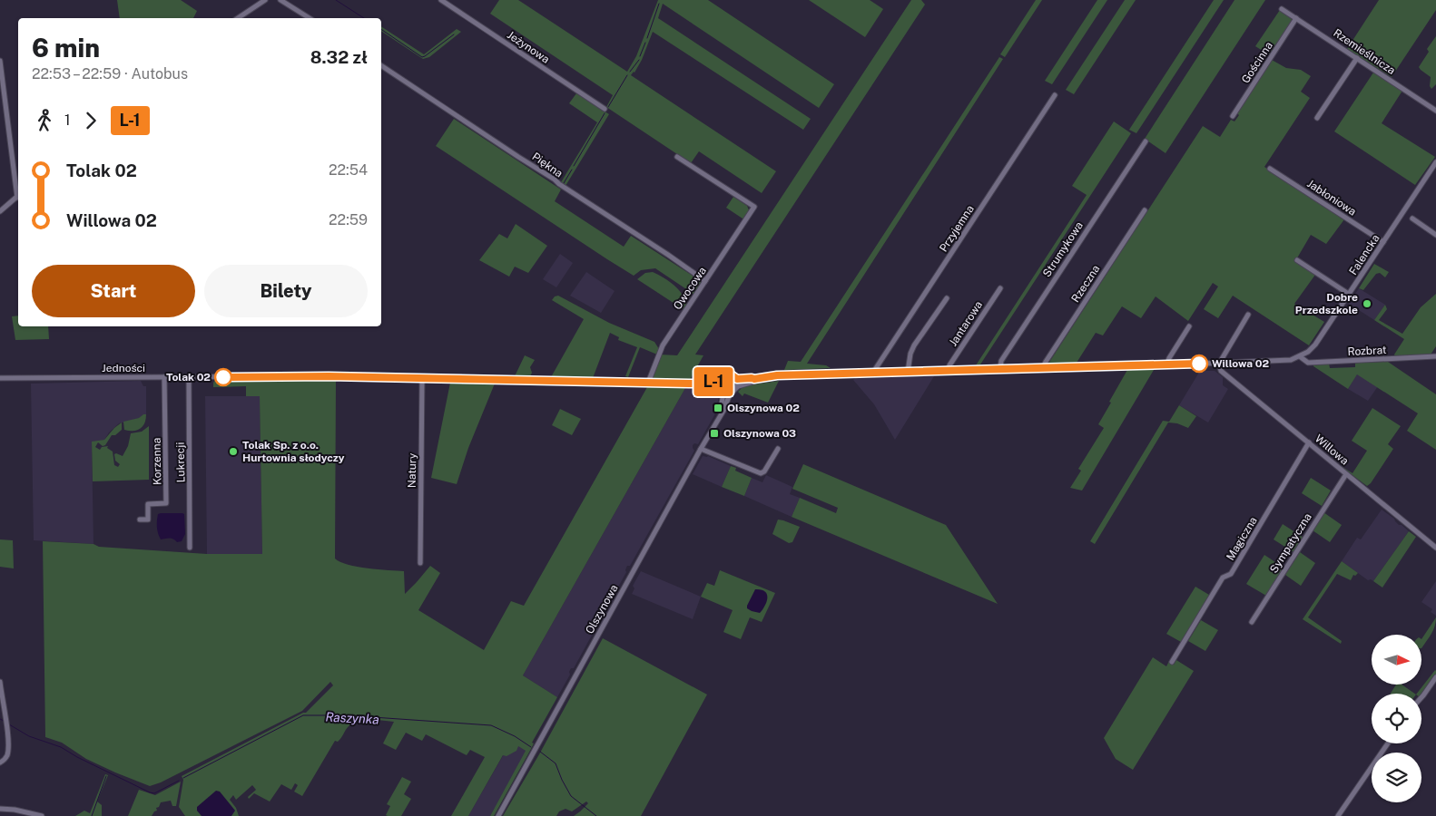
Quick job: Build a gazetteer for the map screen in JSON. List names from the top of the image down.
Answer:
{
  "streets": {
    "street": [
      "Jeżynowa",
      "Rzemieślnicza",
      "Gościnna",
      "Piękna",
      "Jabłoniowa",
      "Przyjemna",
      "Strumykowa",
      "Falencka",
      "Rzeczna",
      "Owocowa",
      "Jantarowa",
      "Rozbrat",
      "Jedności",
      "Willowa",
      "Korzenna",
      "Lukrecji",
      "Natury",
      "Magiczna",
      "Sympatyczna",
      "Olszynowa"
    ]
  },
  "crossings": [
    ["Rzemieślnicza", "Gościnna"],
    ["Piękna", "Owocowa"],
    ["Jabłoniowa", "Falencka"],
    ["Falencka", "Rozbrat"],
    ["Owocowa", "Jedności"],
    ["Jedności", "Korzenna"],
    ["Jedności", "Lukrecji"],
    ["Jedności", "Natury"],
    ["Willowa", "Magiczna"],
    ["Willowa", "Sympatyczna"]
  ],
  "water": ["Raszynka"],
  "places": {
    "other": [
      "Dobre Przedszkole",
      "Willowa 02",
      "Tolak 02",
      "Tolak Sp. z o.o. Hurtownia słodyczy"
    ],
    "transit": ["Olszynowa 02", "Olszynowa 03"]
  },
  "lines": ["bus line L-1"],
  "north": "right",
  "page": {
    "on_map": "L-1",
    "heading": ["6 min", "22:53 – 22:59 · Autobus", "8.32 zł"],
    "legs": ["1", "L-1"],
    "list": [
      {
        "name": "Tolak 02",
        "value": "22:54"
      },
      {
        "name": "Willowa 02",
        "value": "22:59"
      }
    ],
    "buttons": ["Start", "Bilety"]
  }
}
